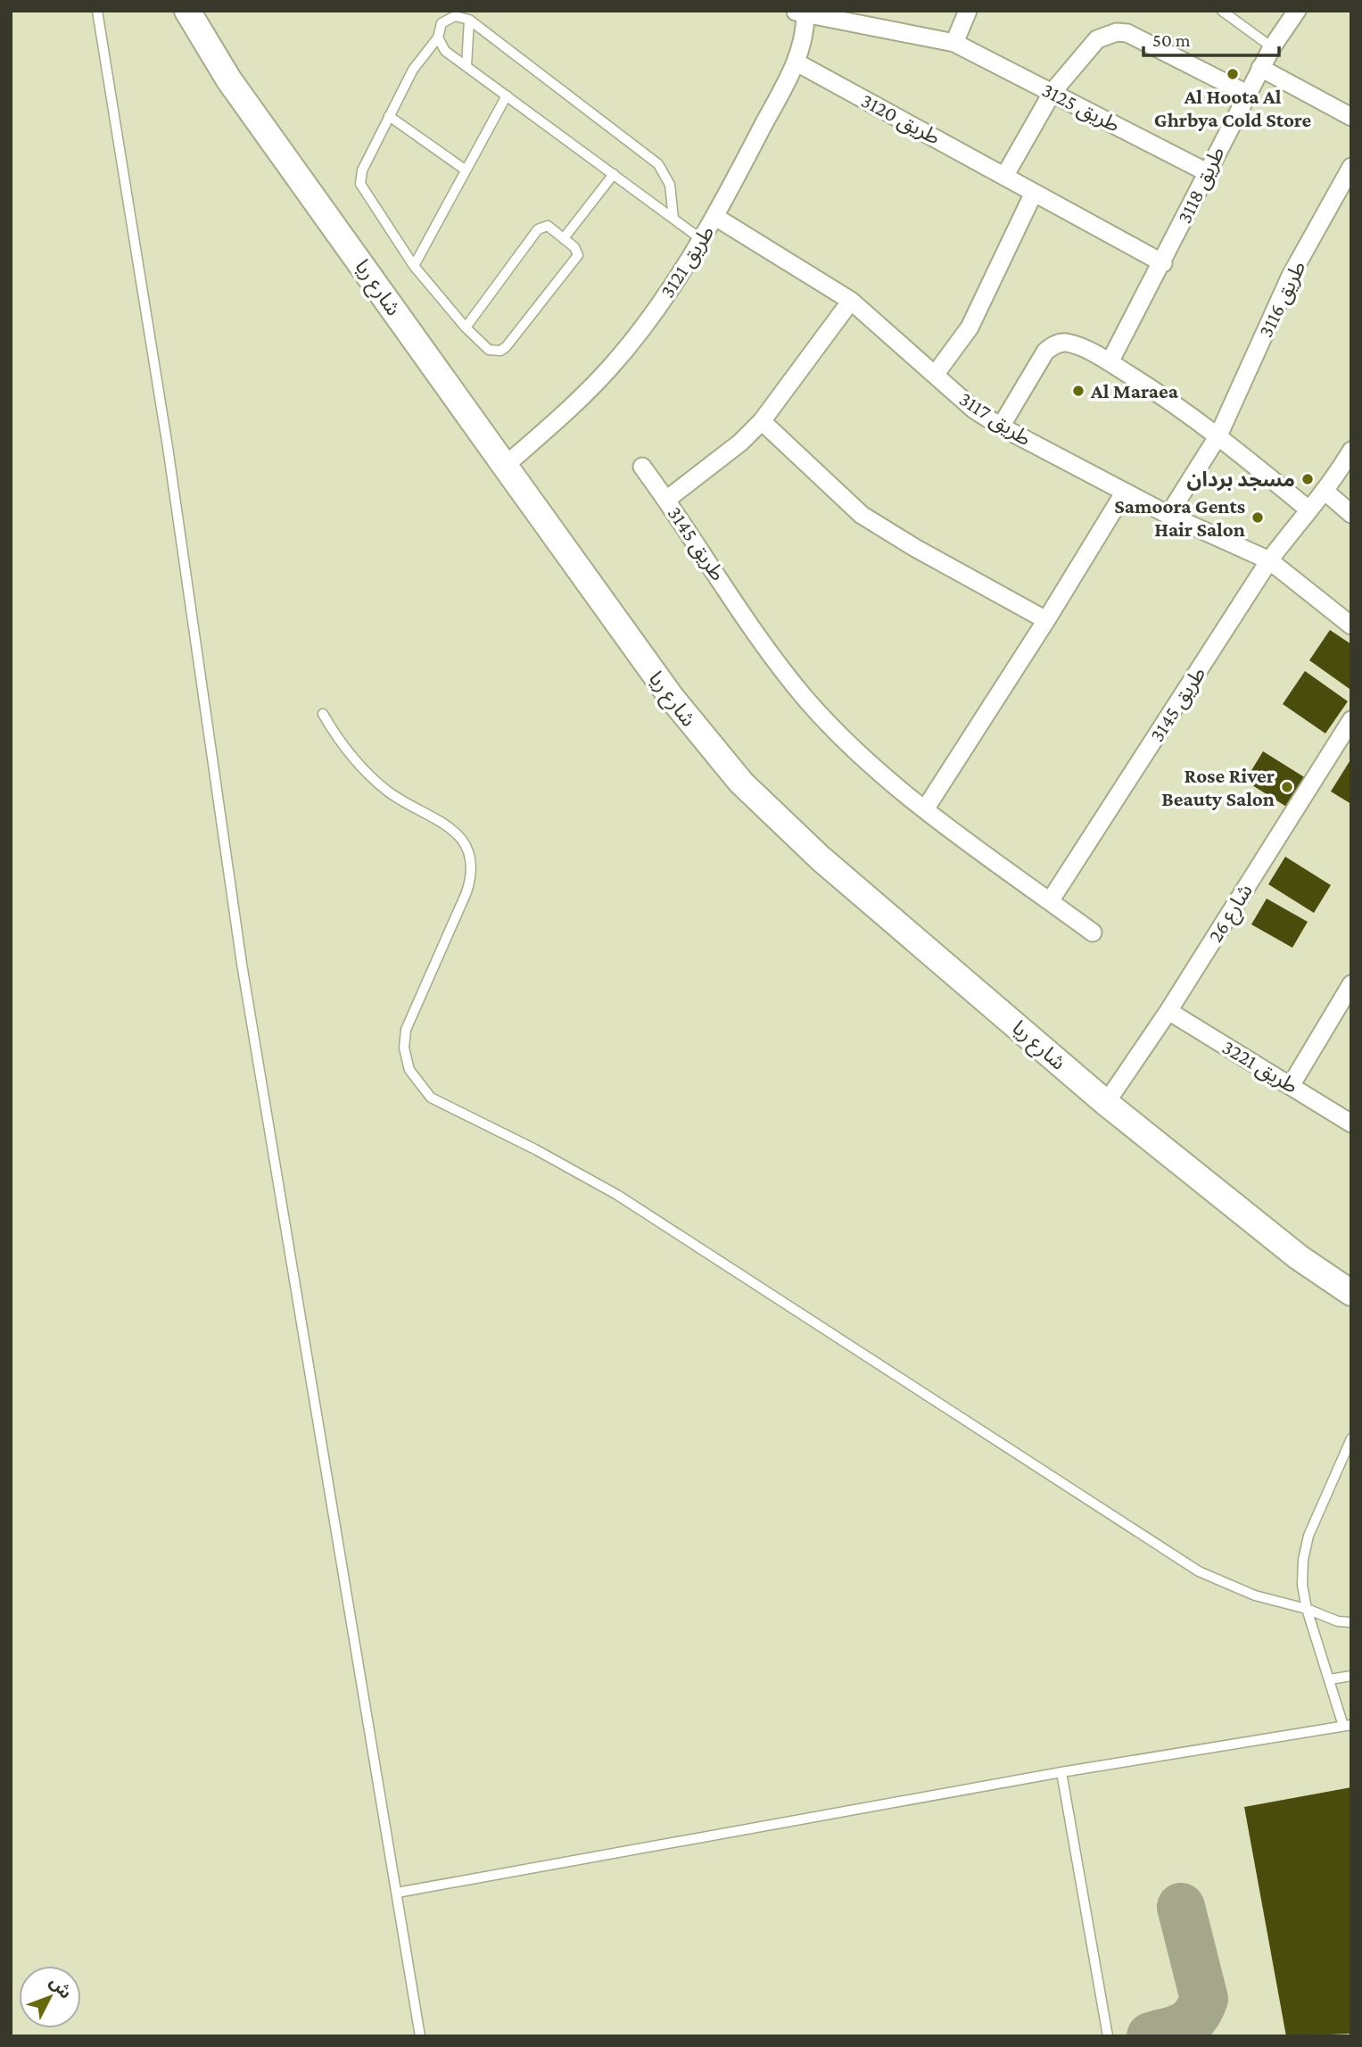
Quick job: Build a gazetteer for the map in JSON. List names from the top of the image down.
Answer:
{
  "streets": {
    "main road": ["شارع ريا"],
    "street": [
      "طريق 3125",
      "طريق 3120",
      "طريق 3118",
      "طريق 3121",
      "طريق 3116",
      "طريق 3117",
      "طريق 3145",
      "شارع 26",
      "طريق 3221"
    ]
  },
  "crossings": [
    ["طريق 3125", "طريق 3118"],
    ["طريق 3125", "طريق 3121"],
    ["طريق 3120", "طريق 3118"],
    ["طريق 3120", "طريق 3121"],
    ["طريق 3121", "شارع ريا"],
    ["طريق 3121", "طريق 3117"],
    ["شارع ريا", "شارع 26"],
    ["طريق 3116", "طريق 3117"],
    ["طريق 3117", "طريق 3145"],
    ["شارع 26", "طريق 3221"]
  ],
  "places": [
    "Al Hoota Al Ghrbya Cold Store",
    "Al Maraea",
    "مسجد بردان",
    "Samoora Gents Hair Salon",
    "Rose River Beauty Salon"
  ],
  "scale_bar": "50 m",
  "north": "top right"
}
